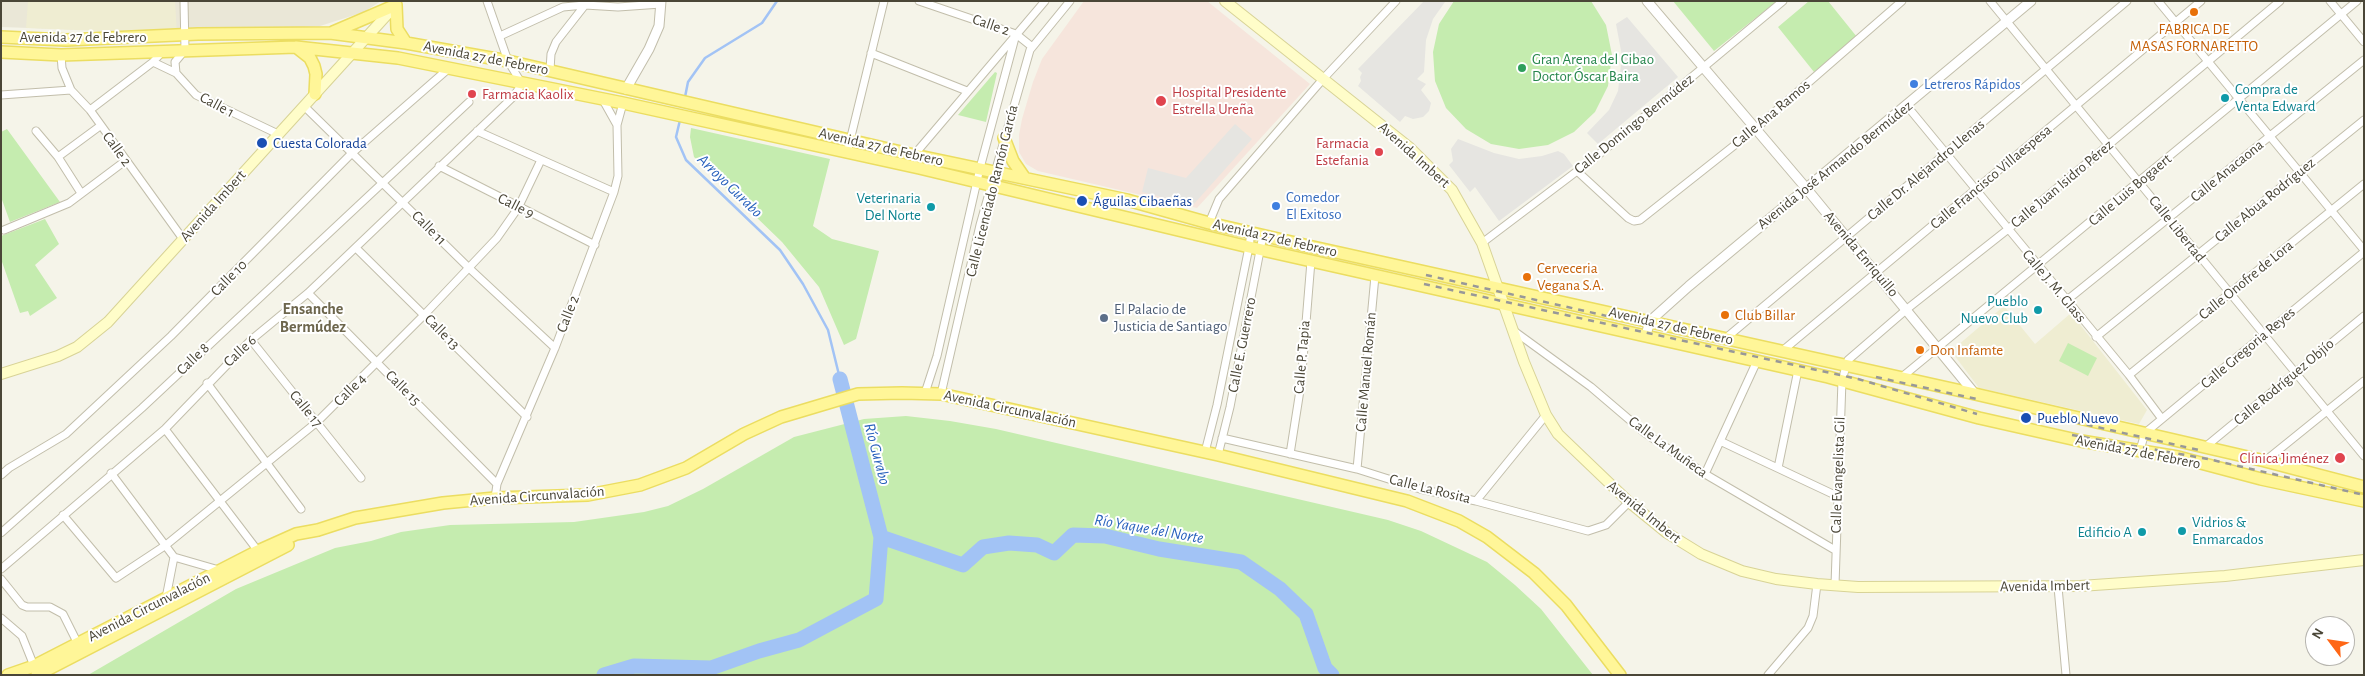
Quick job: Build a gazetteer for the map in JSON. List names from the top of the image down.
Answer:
{
  "streets": {
    "main road": ["Avenida 27 de Febrero", "Avenida Imbert", "Avenida Circunvalación"],
    "street": [
      "Calle 2",
      "Calle 1",
      "Calle Ana Ramos",
      "Calle Domingo Bermúdez",
      "Avenida José Armando Bermúdez",
      "Calle Dr. Alejandro Llenas",
      "Calle Anacaona",
      "Calle Francisco Villaespesa",
      "Calle Juan Isidro Pérez",
      "Calle Luis Bogaert",
      "Calle Licenciado Ramón García",
      "Calle Abua Rodríguez",
      "Calle 9",
      "Calle 11",
      "Calle Libertad",
      "Avenida Enriquillo",
      "Calle 10",
      "Calle Onofre de Lora",
      "Calle J. M. Glass",
      "Calle 13",
      "Calle E. Guerrero",
      "Calle Gregoria Reyes",
      "Calle 6",
      "Calle P. Tapia",
      "Calle 8",
      "Calle Manuel Román",
      "Calle Rodríguez Objío",
      "Calle 15",
      "Calle 4",
      "Calle 17",
      "Calle La Muñeca",
      "Calle Evangelista Gil",
      "Calle La Rosita"
    ]
  },
  "crossings": [
    ["Calle 2", "Avenida 27 de Febrero"],
    ["Calle 2", "Avenida Imbert"],
    ["Calle 2", "Calle Licenciado Ramón García"],
    ["Calle 2", "Calle 9"],
    ["Calle 2", "Calle 11"],
    ["Calle 2", "Calle 13"],
    ["Calle 2", "Calle 15"],
    ["Calle 2", "Avenida Circunvalación"],
    ["Avenida 27 de Febrero", "Avenida Imbert"],
    ["Avenida 27 de Febrero", "Avenida José Armando Bermúdez"],
    ["Avenida 27 de Febrero", "Calle Dr. Alejandro Llenas"],
    ["Avenida 27 de Febrero", "Calle Francisco Villaespesa"],
    ["Avenida 27 de Febrero", "Calle Juan Isidro Pérez"],
    ["Avenida 27 de Febrero", "Calle Luis Bogaert"],
    ["Avenida 27 de Febrero", "Calle Licenciado Ramón García"],
    ["Avenida 27 de Febrero", "Avenida Enriquillo"],
    ["Avenida 27 de Febrero", "Calle 10"],
    ["Avenida 27 de Febrero", "Calle E. Guerrero"],
    ["Avenida 27 de Febrero", "Calle Gregoria Reyes"],
    ["Avenida 27 de Febrero", "Calle 6"],
    ["Avenida 27 de Febrero", "Calle P. Tapia"],
    ["Avenida 27 de Febrero", "Calle Manuel Román"],
    ["Avenida 27 de Febrero", "Calle Rodríguez Objío"],
    ["Avenida 27 de Febrero", "Calle Evangelista Gil"],
    ["Calle 1", "Avenida Imbert"],
    ["Calle Ana Ramos", "Calle Domingo Bermúdez"],
    ["Calle Ana Ramos", "Avenida Enriquillo"],
    ["Calle Domingo Bermúdez", "Avenida Imbert"],
    ["Calle Domingo Bermúdez", "Avenida Enriquillo"],
    ["Avenida Imbert", "Calle 11"],
    ["Avenida Imbert", "Calle La Muñeca"],
    ["Avenida Imbert", "Calle Evangelista Gil"],
    ["Avenida Imbert", "Calle La Rosita"],
    ["Avenida José Armando Bermúdez", "Calle Libertad"],
    ["Avenida José Armando Bermúdez", "Avenida Enriquillo"],
    ["Avenida José Armando Bermúdez", "Calle J. M. Glass"],
    ["Calle Dr. Alejandro Llenas", "Calle Libertad"],
    ["Calle Dr. Alejandro Llenas", "Avenida Enriquillo"],
    ["Calle Dr. Alejandro Llenas", "Calle J. M. Glass"],
    ["Calle Anacaona", "Calle Libertad"],
    ["Calle Anacaona", "Calle J. M. Glass"],
    ["Calle Francisco Villaespesa", "Calle Libertad"],
    ["Calle Francisco Villaespesa", "Avenida Enriquillo"],
    ["Calle Francisco Villaespesa", "Calle J. M. Glass"],
    ["Calle Juan Isidro Pérez", "Calle Libertad"],
    ["Calle Juan Isidro Pérez", "Avenida Enriquillo"],
    ["Calle Juan Isidro Pérez", "Calle J. M. Glass"],
    ["Calle Juan Isidro Pérez", "Calle Evangelista Gil"],
    ["Calle Luis Bogaert", "Calle Libertad"],
    ["Calle Luis Bogaert", "Avenida Enriquillo"],
    ["Calle Luis Bogaert", "Calle J. M. Glass"],
    ["Calle Licenciado Ramón García", "Avenida Circunvalación"],
    ["Calle Abua Rodríguez", "Calle Libertad"],
    ["Calle Abua Rodríguez", "Calle J. M. Glass"],
    ["Calle 9", "Calle 6"],
    ["Calle 9", "Calle 4"],
    ["Calle 11", "Calle 10"],
    ["Calle 11", "Calle 6"],
    ["Calle 11", "Calle 8"],
    ["Calle 11", "Calle 4"],
    ["Calle Libertad", "Calle Onofre de Lora"],
    ["Calle Libertad", "Calle Gregoria Reyes"],
    ["Calle Libertad", "Calle Rodríguez Objío"],
    ["Calle Onofre de Lora", "Calle J. M. Glass"],
    ["Calle J. M. Glass", "Calle Gregoria Reyes"],
    ["Calle 13", "Calle 6"],
    ["Calle 13", "Calle 4"],
    ["Calle E. Guerrero", "Avenida Circunvalación"],
    ["Calle E. Guerrero", "Calle La Rosita"],
    ["Calle 6", "Calle 15"],
    ["Calle 6", "Calle 4"],
    ["Calle 6", "Calle 17"],
    ["Calle P. Tapia", "Calle La Rosita"],
    ["Calle Manuel Román", "Calle La Rosita"],
    ["Calle 15", "Calle 4"],
    ["Calle 4", "Calle 17"],
    ["Calle La Muñeca", "Calle Evangelista Gil"]
  ],
  "districts": ["Ensanche Bermúdez"],
  "water": ["Arroyo Gurabo", "Río Gurabo", "Río Yaque del Norte"],
  "places": [
    "FABRICA DE MASAS FORNARETTO",
    "Gran Arena del Cibao Doctor Óscar Baira",
    "Letreros Rápidos",
    "Farmacia Kaolix",
    "Compra de Venta Edward",
    "Hospital Presidente Estrella Ureña",
    "Cuesta Colorada",
    "Farmacia Estefania",
    "Águilas Cibaeñas",
    "Comedor El Exitoso",
    "Veterinaria Del Norte",
    "Cerveceria Vegana S.A.",
    "Pueblo Nuevo Club",
    "Club Billar",
    "El Palacio de Justicia de Santiago",
    "Don Infamte",
    "Pueblo Nuevo",
    "Clínica Jiménez",
    "Vidrios & Enmarcados",
    "Edificio A"
  ],
  "north": "top left"
}
